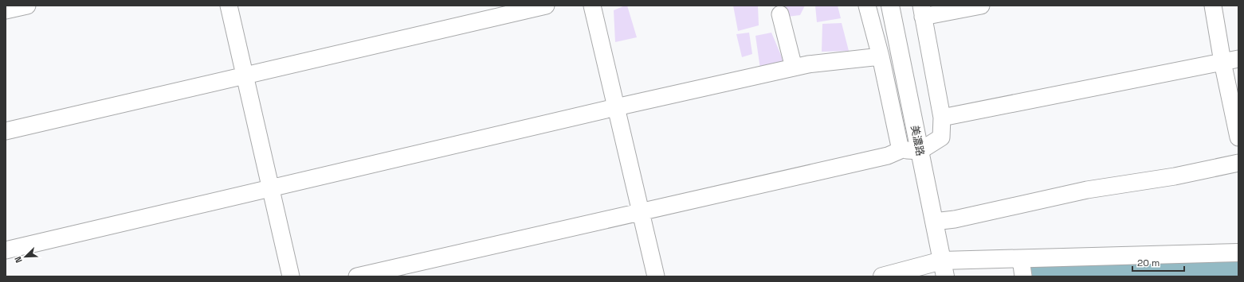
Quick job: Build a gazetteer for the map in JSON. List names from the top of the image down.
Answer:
{
  "streets": {
    "main road": ["美濃路"]
  },
  "scale_bar": "20 m",
  "north": "bottom left"
}
